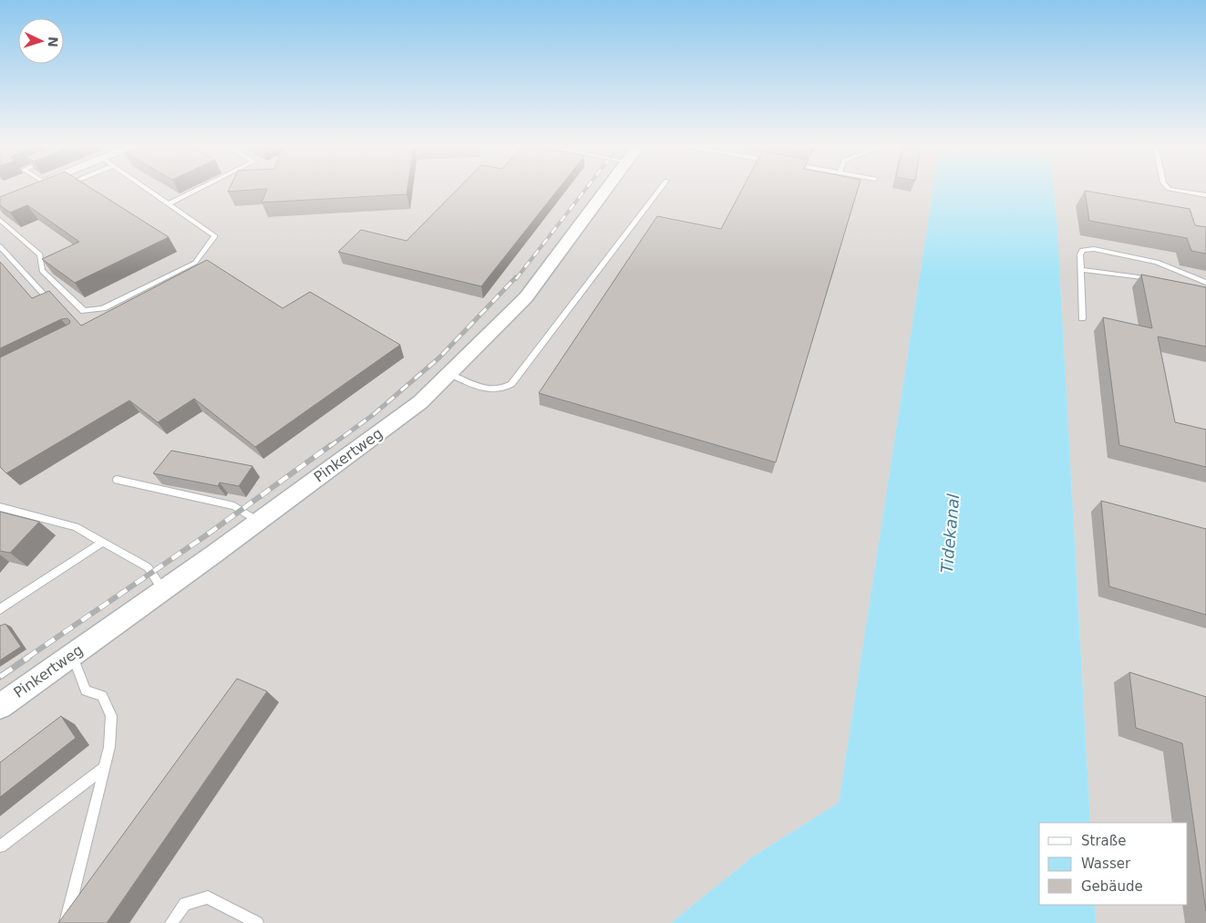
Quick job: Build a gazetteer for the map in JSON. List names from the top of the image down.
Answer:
{
  "streets": {
    "street": ["Pinkertweg"]
  },
  "water": ["Tidekanal"],
  "legend": ["Straße", "Wasser", "Gebäude"],
  "north": "right"
}
